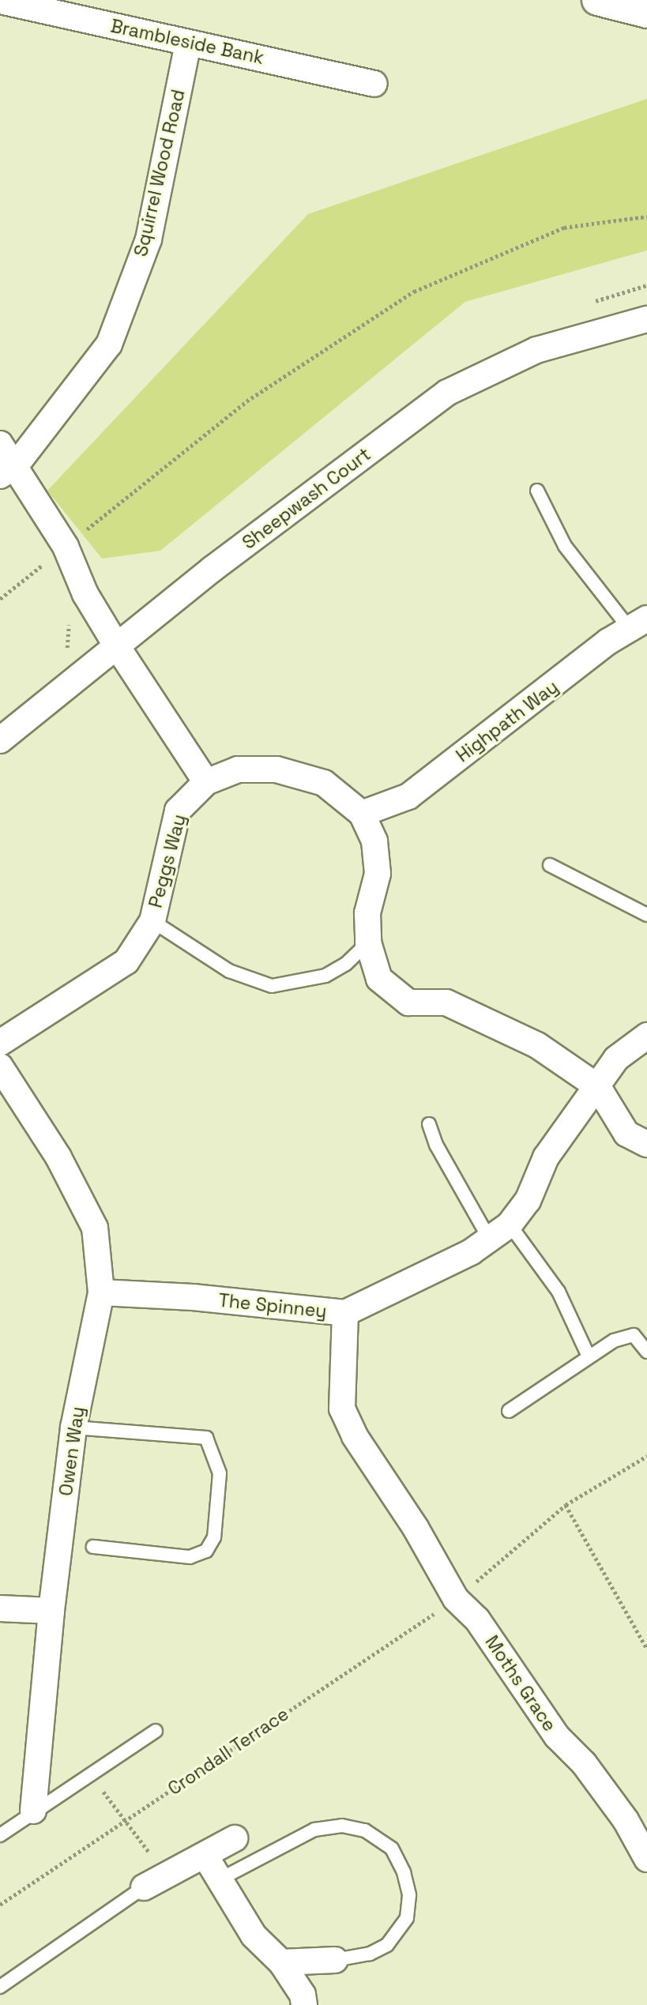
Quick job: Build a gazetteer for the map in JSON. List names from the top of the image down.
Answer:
{
  "streets": {
    "street": [
      "Brambleside Bank",
      "Squirrel Wood Road",
      "Sheepwash Court",
      "Highpath Way",
      "Peggs Way",
      "The Spinney",
      "Owen Way",
      "Moths Grace"
    ],
    "path": ["Crondall Terrace"]
  },
  "crossings": [
    ["Brambleside Bank", "Squirrel Wood Road"],
    ["Highpath Way", "Peggs Way"],
    ["Peggs Way", "The Spinney"],
    ["The Spinney", "Owen Way"],
    ["Moths Grace", "Crondall Terrace"]
  ]
}
